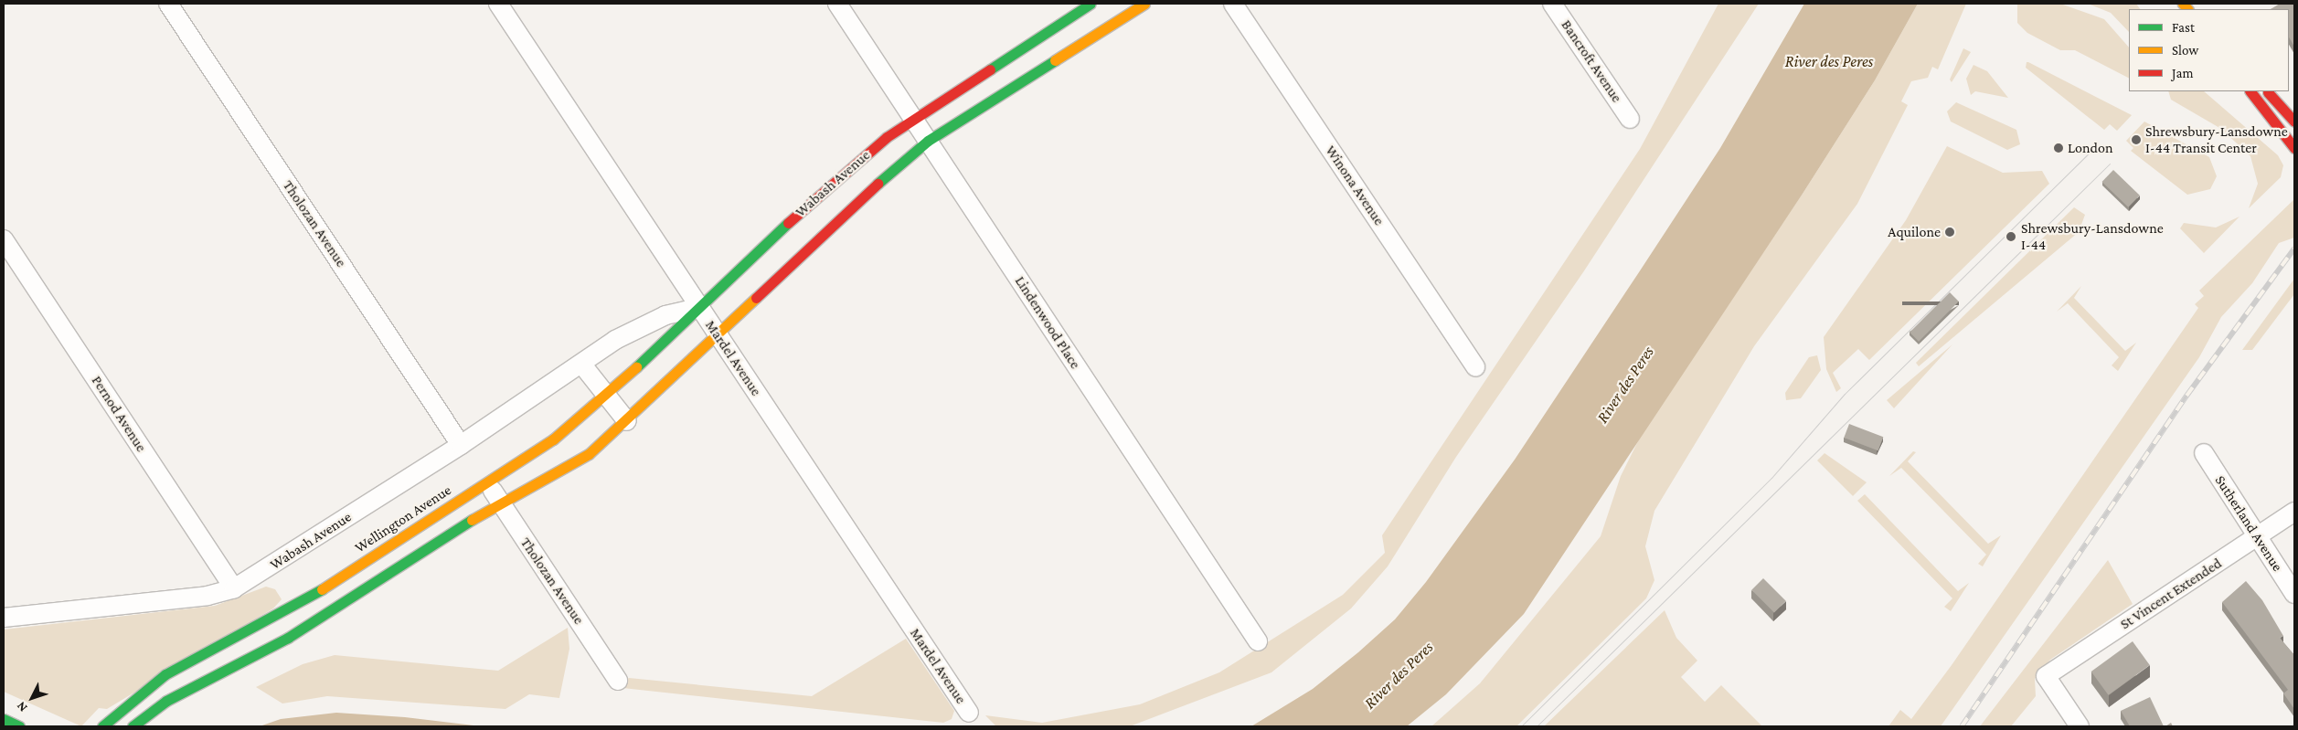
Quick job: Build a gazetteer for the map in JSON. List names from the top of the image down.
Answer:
{
  "streets": {
    "main road": ["Wabash Avenue", "Wellington Avenue"],
    "street": [
      "Bancroft Avenue",
      "Winona Avenue",
      "Tholozan Avenue",
      "Lindenwood Place",
      "Mardel Avenue",
      "Pernod Avenue",
      "Sutherland Avenue",
      "St Vincent Extended"
    ]
  },
  "crossings": [
    ["Wabash Avenue", "Tholozan Avenue"],
    ["Wabash Avenue", "Lindenwood Place"],
    ["Wabash Avenue", "Mardel Avenue"],
    ["Wabash Avenue", "Pernod Avenue"],
    ["Wabash Avenue", "Wellington Avenue"],
    ["Tholozan Avenue", "Wellington Avenue"],
    ["Mardel Avenue", "Wellington Avenue"],
    ["Sutherland Avenue", "St Vincent Extended"]
  ],
  "water": ["River des Peres"],
  "places": [
    "Shrewsbury-Lansdowne I-44 Transit Center",
    "London",
    "Aquilone",
    "Shrewsbury-Lansdowne I-44"
  ],
  "legend": ["Fast", "Slow", "Jam"],
  "north": "bottom left"
}
